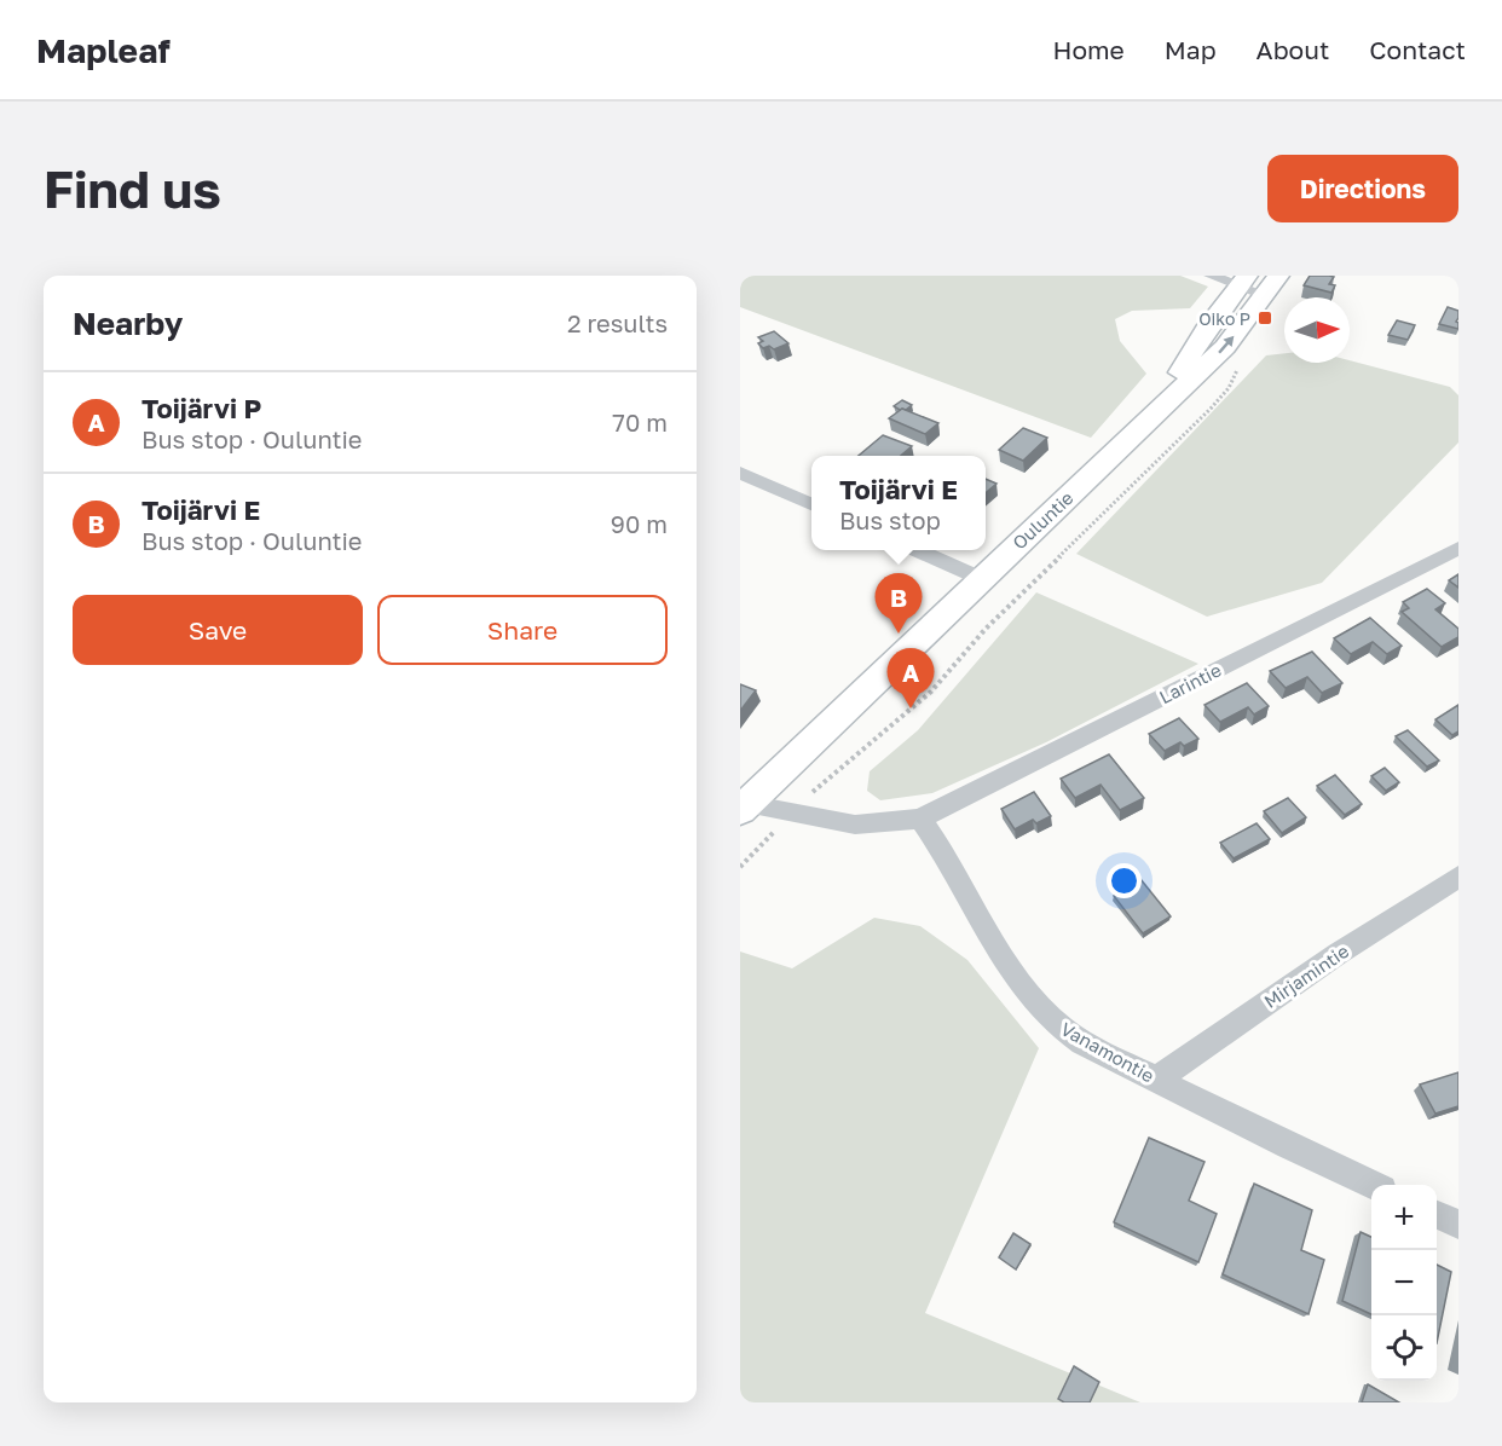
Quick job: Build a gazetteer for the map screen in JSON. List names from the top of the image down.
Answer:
{
  "streets": {
    "main road": ["Ouluntie"],
    "street": ["Larintie", "Mirjamintie", "Vanamontie"]
  },
  "crossings": [
    ["Larintie", "Vanamontie"],
    ["Mirjamintie", "Vanamontie"]
  ],
  "places": {
    "transit": ["Oiko P"]
  },
  "north": "right",
  "page": {
    "header": "Mapleaf",
    "nav": [
      "Home",
      "Map",
      "About",
      "Contact"
    ],
    "buttons": [
      "Directions",
      ["Save", "Share"]
    ],
    "title": "Find us",
    "heading": ["Nearby", "2 results"],
    "list": [
      {
        "mark": "A",
        "name": "Toijärvi P",
        "note": "Bus stop · Ouluntie",
        "value": "70 m"
      },
      {
        "mark": "B",
        "name": "Toijärvi E",
        "note": "Bus stop · Ouluntie",
        "value": "90 m"
      }
    ],
    "popup": ["Toijärvi E", "Bus stop"],
    "pins": ["B", "A"],
    "map_buttons": ["+", "−"]
  }
}
